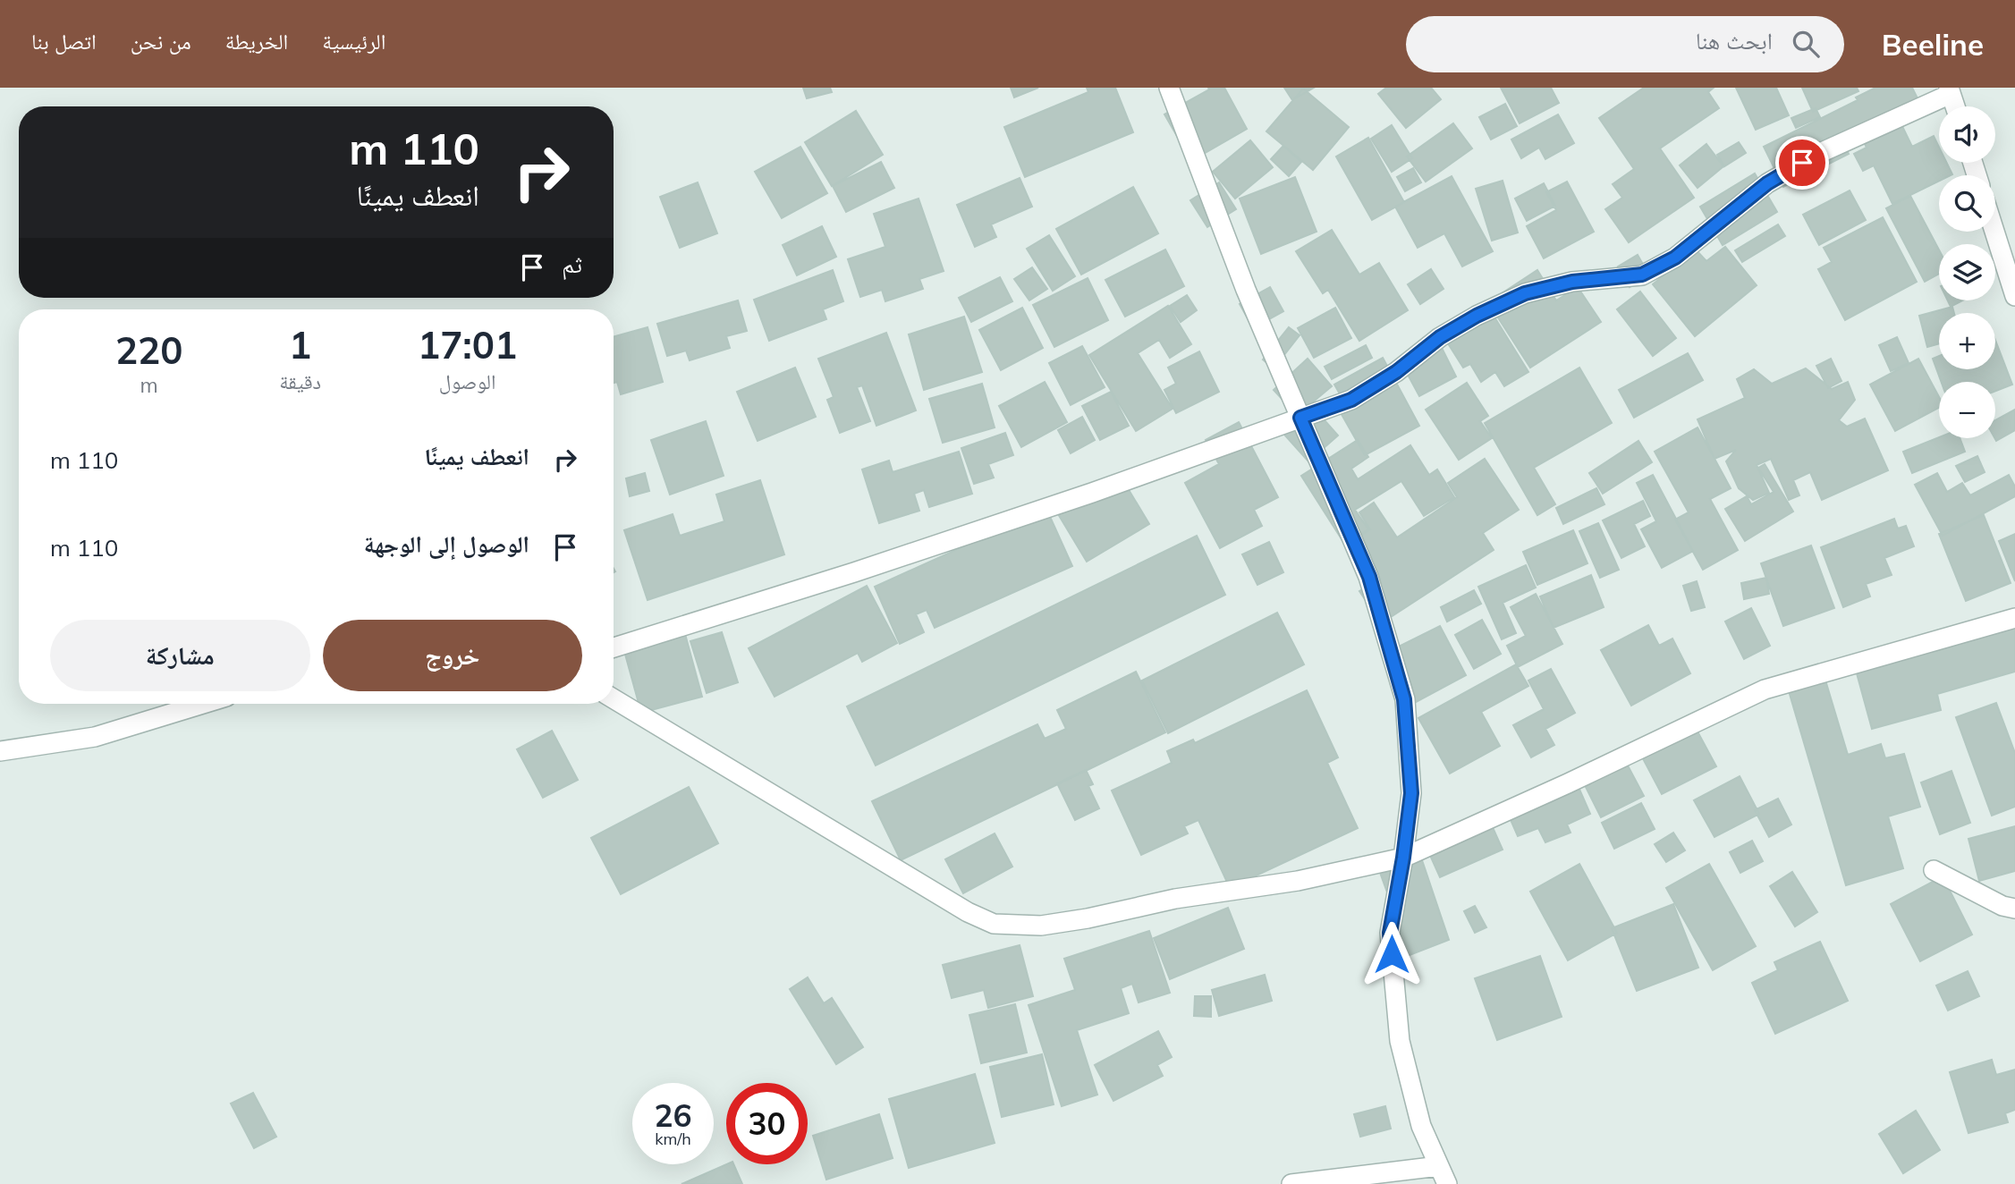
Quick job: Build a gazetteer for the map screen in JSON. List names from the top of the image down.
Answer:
{
  "page": {
    "header": "Beeline",
    "search": "ابحث هنا",
    "nav": [
      "الرئيسية",
      "الخريطة",
      "من نحن",
      "اتصل بنا"
    ],
    "map_buttons": ["+", "−"],
    "turn": ["110 m", "انعطف يمينًا"],
    "then": "ثم",
    "eta": [
      "17:01",
      "الوصول",
      "1",
      "دقيقة",
      "220",
      "m"
    ],
    "list": [
      {
        "name": "انعطف يمينًا",
        "value": "110 m"
      },
      {
        "name": "الوصول إلى الوجهة",
        "value": "110 m"
      }
    ],
    "buttons": ["خروج", "مشاركة"],
    "speed": "26 km/h",
    "limit": "30"
  }
}
